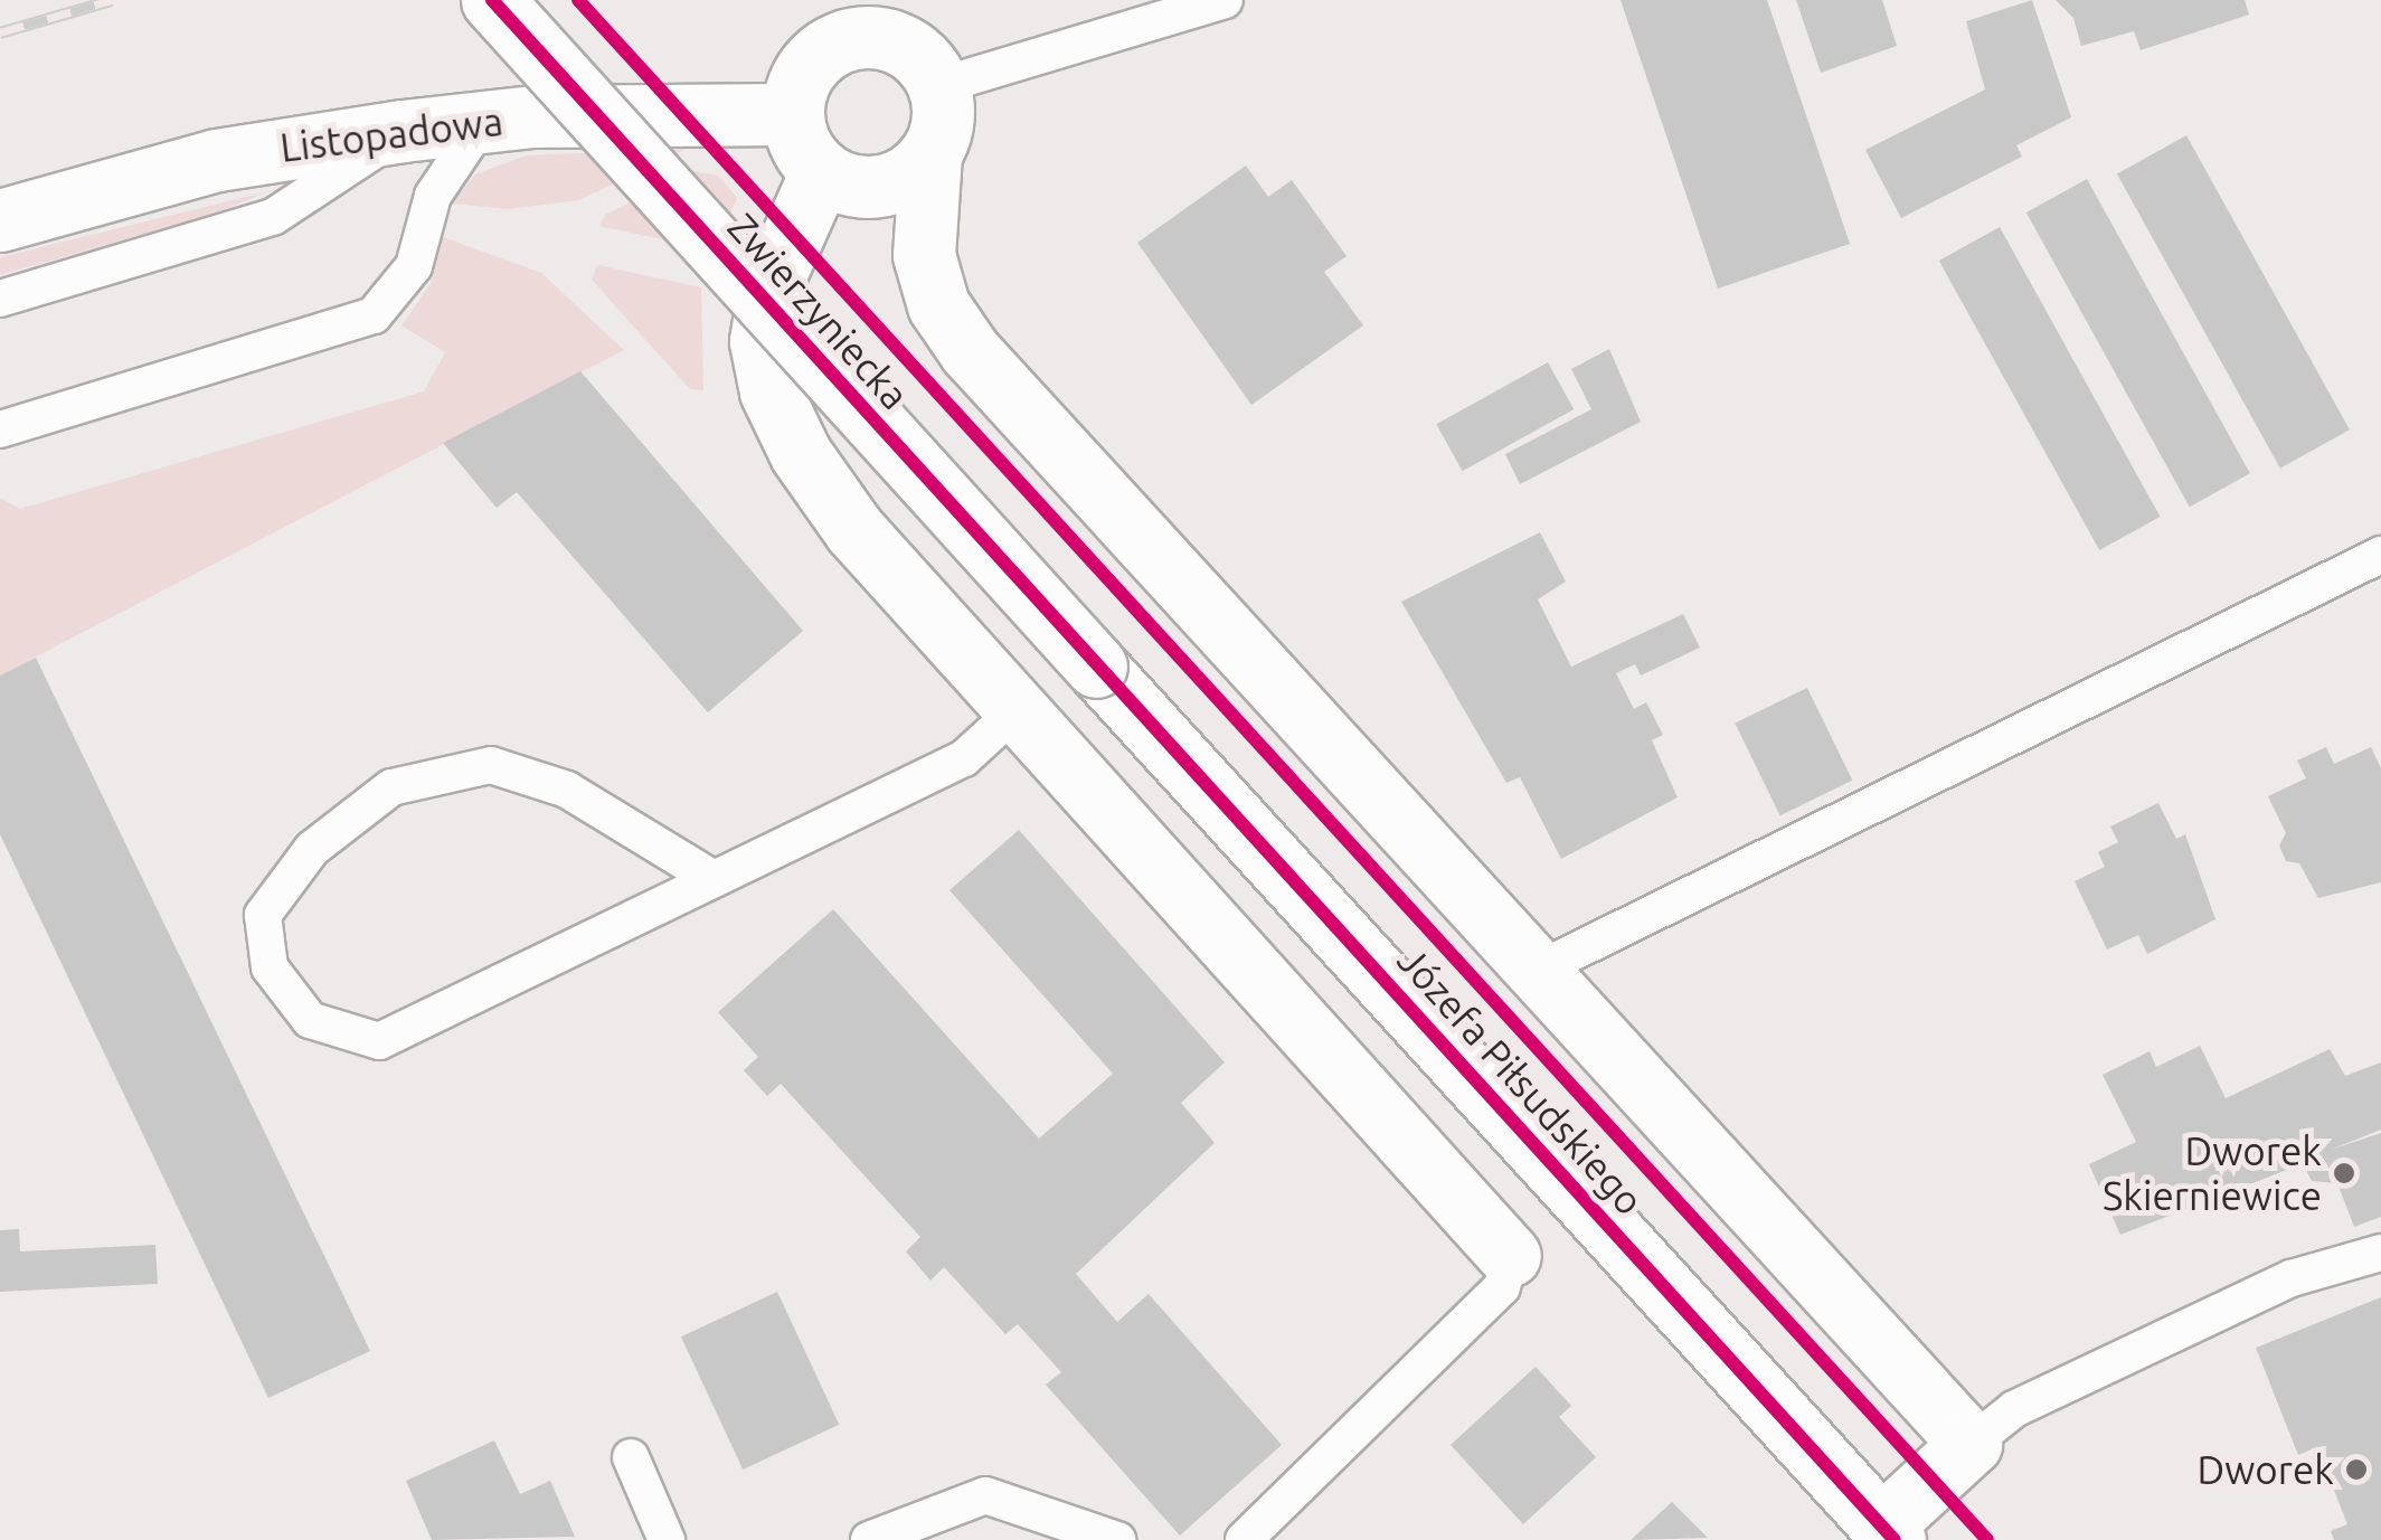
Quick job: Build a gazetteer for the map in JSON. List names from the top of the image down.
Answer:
{
  "streets": {
    "street": ["Listopadowa", "Zwierzyniecka", "Józefa Piłsudskiego"]
  },
  "crossings": [
    ["Zwierzyniecka", "Józefa Piłsudskiego"]
  ],
  "places": ["Dworek Skierniewice", "Dworek"]
}
